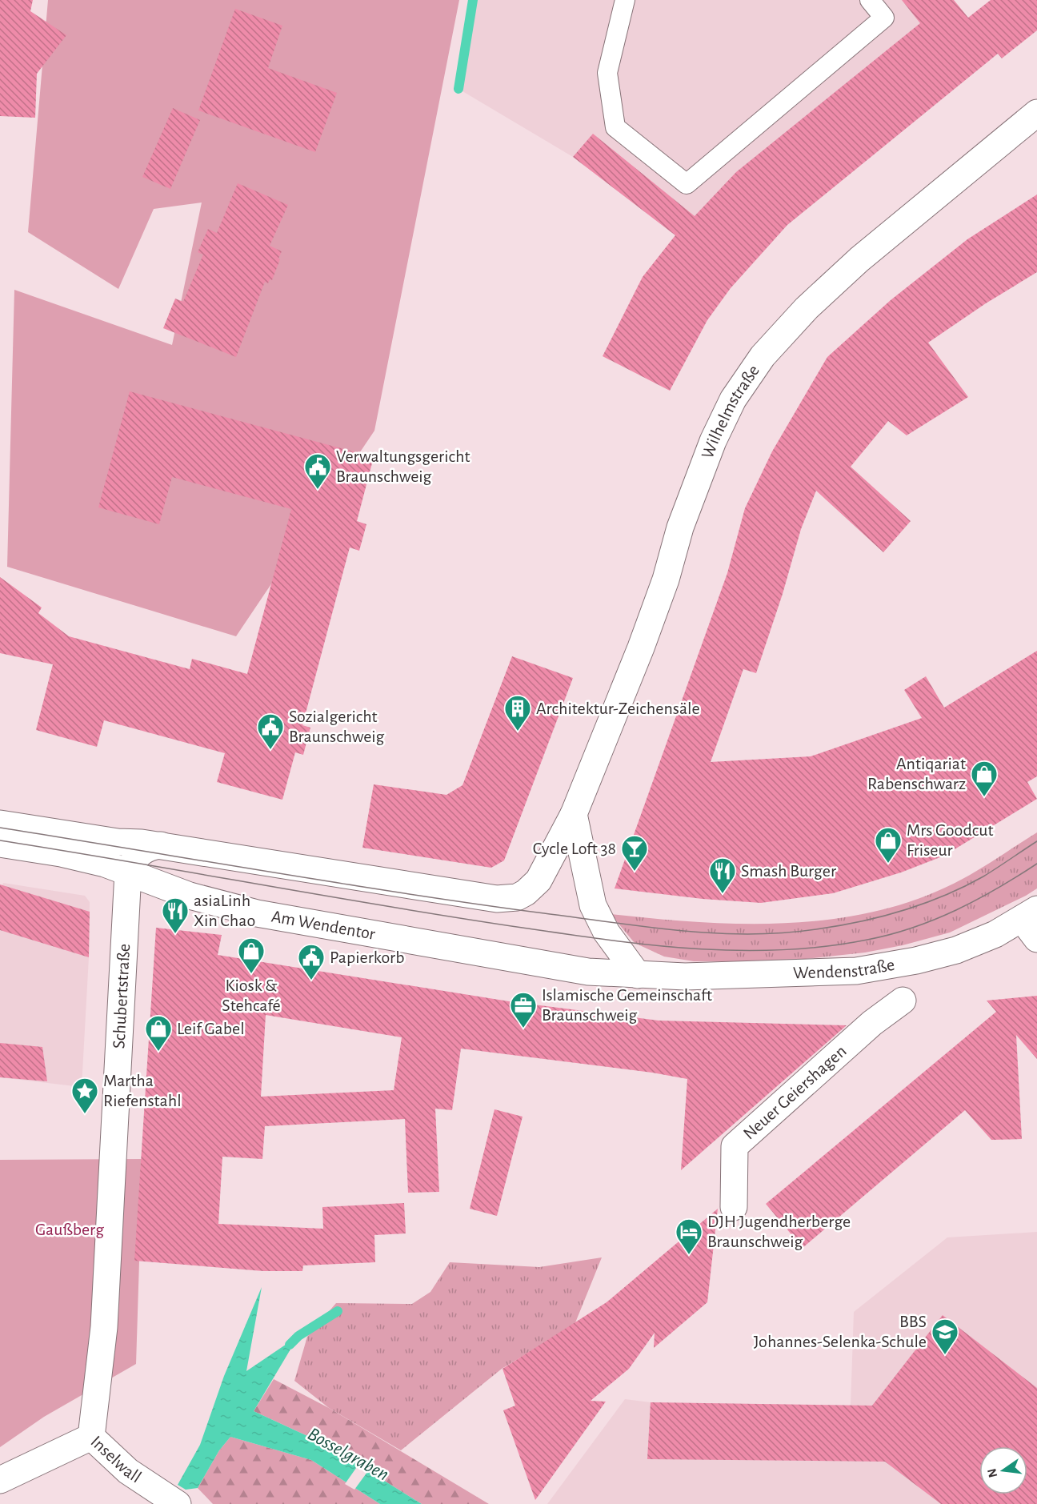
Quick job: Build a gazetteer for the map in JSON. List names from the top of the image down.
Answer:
{
  "streets": {
    "main road": [
      "Wilhelmstraße",
      "Am Wendentor",
      "Wendenstraße",
      "Schubertstraße",
      "Neuer Geiershagen",
      "Inselwall"
    ]
  },
  "crossings": [
    ["Am Wendentor", "Wendenstraße"],
    ["Am Wendentor", "Schubertstraße"],
    ["Schubertstraße", "Inselwall"]
  ],
  "water": ["Bosselgraben"],
  "parks": ["Gaußberg"],
  "places": {
    "public building": ["Verwaltungsgericht Braunschweig", "Sozialgericht Braunschweig", "Papierkorb"],
    "building": ["Architektur-Zeichensäle"],
    "shop": [
      "Antiqariat Rabenschwarz",
      "Mrs Goodcut Friseur",
      "Kiosk & Stehcafé",
      "Leif Gabel"
    ],
    "bar": ["Cycle Loft 38"],
    "restaurant": ["Smash Burger", "asiaLinh Xin Chao"],
    "office": ["Islamische Gemeinschaft Braunschweig"],
    "place": ["Martha Riefenstahl"],
    "hotel": ["DJH Jugendherberge Braunschweig"],
    "school or university": ["BBS Johannes-Selenka-Schule"]
  },
  "north": "left"
}
